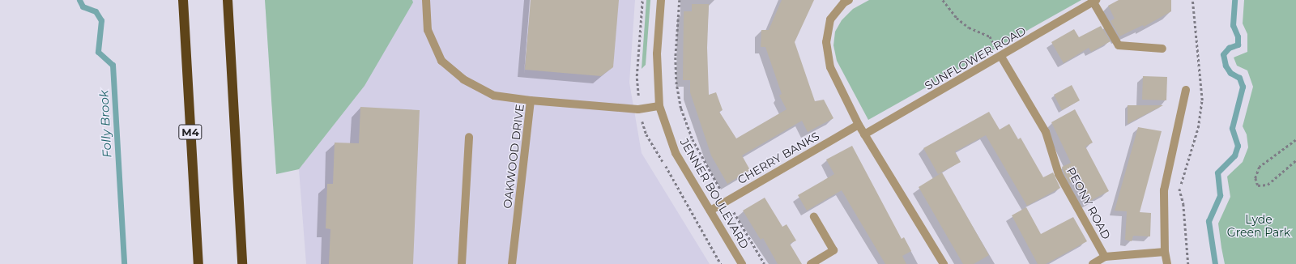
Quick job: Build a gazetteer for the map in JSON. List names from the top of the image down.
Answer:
{
  "streets": {
    "highway": ["M4"],
    "street": [
      "SUNFLOWER ROAD",
      "OAKWOOD DRIVE",
      "CHERRY BANKS",
      "JENNER BOULEVARD",
      "PEONY ROAD"
    ]
  },
  "crossings": [
    ["SUNFLOWER ROAD", "PEONY ROAD"],
    ["OAKWOOD DRIVE", "JENNER BOULEVARD"],
    ["CHERRY BANKS", "JENNER BOULEVARD"]
  ],
  "water": ["Folly Brook"],
  "parks": ["Lyde Green Park"]
}
